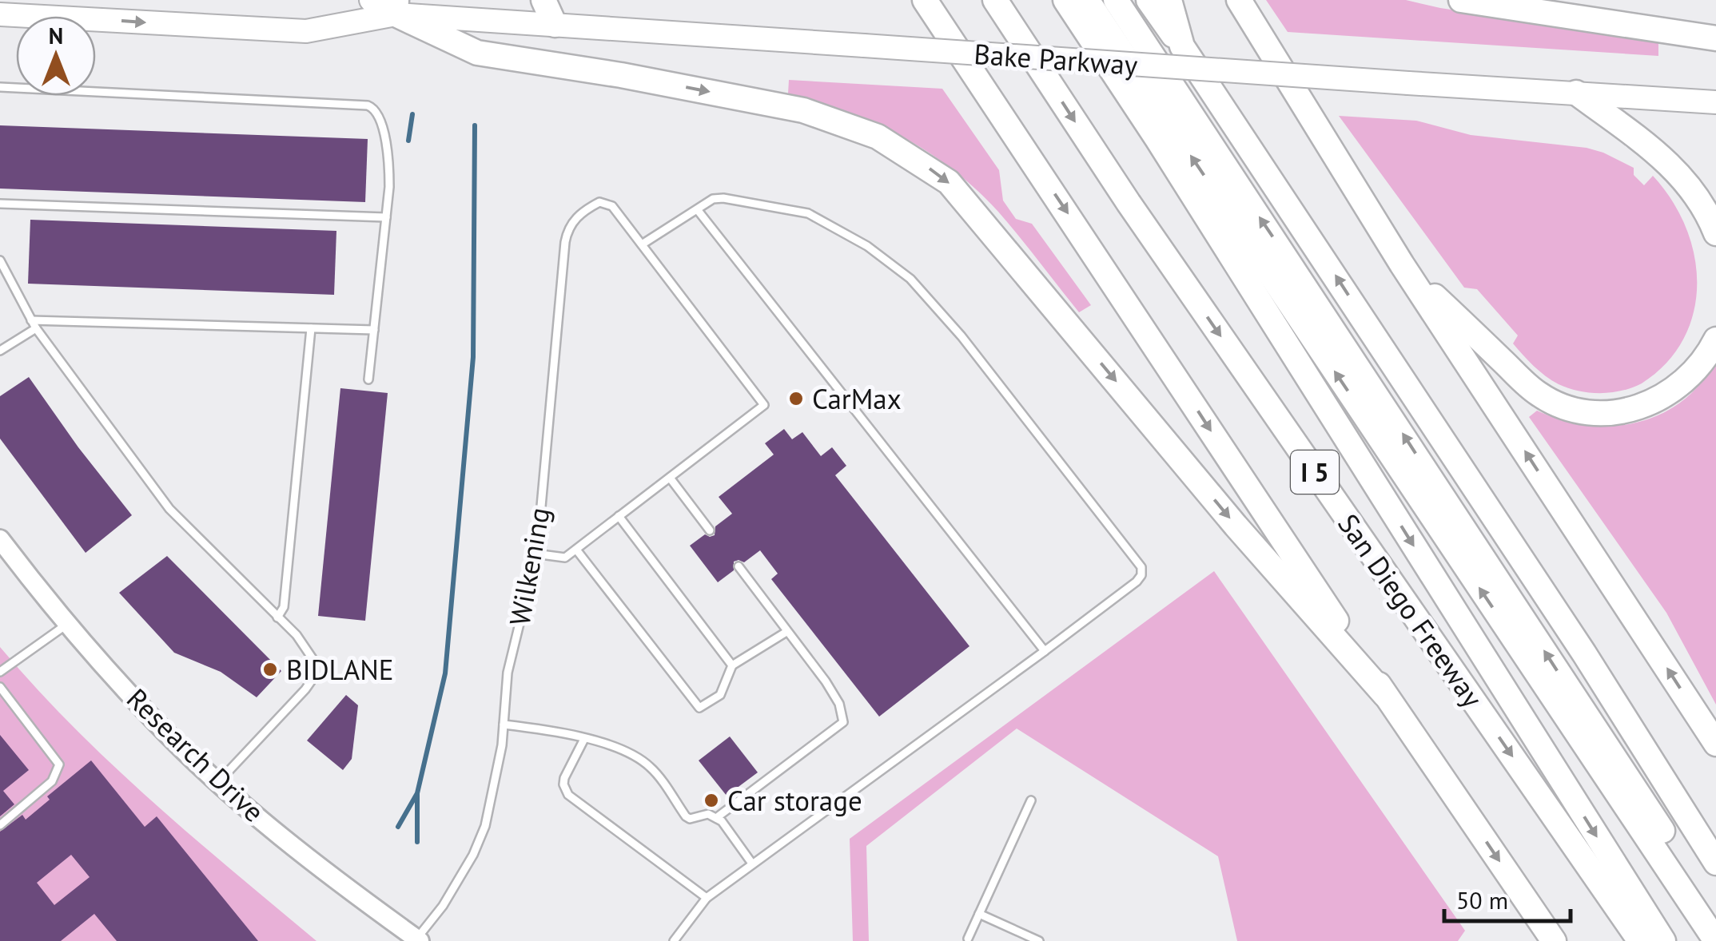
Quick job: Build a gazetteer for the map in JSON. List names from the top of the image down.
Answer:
{
  "streets": {
    "highway": ["I 5", "San Diego Freeway"],
    "main road": ["Bake Parkway", "Research Drive"],
    "lane": ["Wilkening"]
  },
  "crossings": [
    ["Wilkening", "Research Drive"]
  ],
  "places": ["CarMax", "BIDLANE", "Car storage"],
  "scale_bar": "50 m",
  "north": "top"
}
